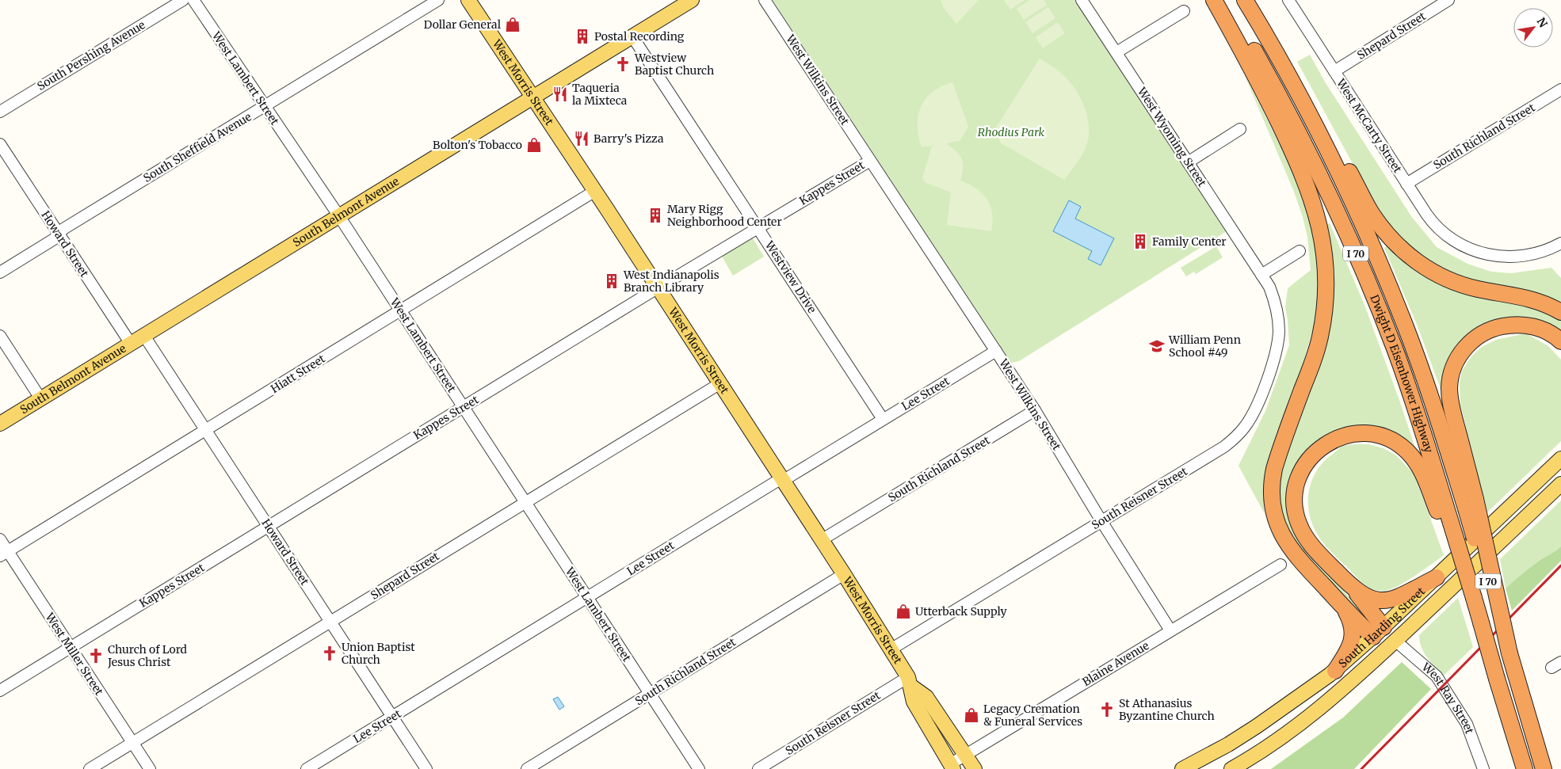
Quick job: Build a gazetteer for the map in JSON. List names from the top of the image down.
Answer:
{
  "streets": {
    "highway": ["I 70", "Dwight D Eisenhower Highway"],
    "main road": [
      "West Morris Street",
      "South Belmont Avenue",
      "South Harding Street",
      "West Ray Street"
    ],
    "street": [
      "Shepard Street",
      "South Pershing Avenue",
      "West Lambert Street",
      "West Wilkins Street",
      "West McCarty Street",
      "South Richland Street",
      "West Wyoming Street",
      "South Sheffield Avenue",
      "Kappes Street",
      "Howard Street",
      "Westview Drive",
      "Hiatt Street",
      "Lee Street",
      "South Reisner Street",
      "West Miller Street",
      "Blaine Avenue"
    ]
  },
  "crossings": [
    ["Shepard Street", "West Lambert Street"],
    ["Shepard Street", "West Morris Street"],
    ["Shepard Street", "West McCarty Street"],
    ["Shepard Street", "Howard Street"],
    ["Shepard Street", "West Miller Street"],
    ["West Lambert Street", "South Richland Street"],
    ["West Lambert Street", "South Sheffield Avenue"],
    ["West Lambert Street", "Kappes Street"],
    ["West Lambert Street", "South Belmont Avenue"],
    ["West Lambert Street", "Hiatt Street"],
    ["West Lambert Street", "Lee Street"],
    ["West Wilkins Street", "South Richland Street"],
    ["West Wilkins Street", "Kappes Street"],
    ["West Wilkins Street", "Lee Street"],
    ["West Wilkins Street", "South Reisner Street"],
    ["West Wilkins Street", "Blaine Avenue"],
    ["West Morris Street", "South Richland Street"],
    ["West Morris Street", "Kappes Street"],
    ["West Morris Street", "South Belmont Avenue"],
    ["West Morris Street", "Hiatt Street"],
    ["West Morris Street", "Lee Street"],
    ["West Morris Street", "South Reisner Street"],
    ["West Morris Street", "Blaine Avenue"],
    ["West McCarty Street", "South Richland Street"],
    ["West Wyoming Street", "South Reisner Street"],
    ["South Sheffield Avenue", "Howard Street"],
    ["Kappes Street", "Howard Street"],
    ["Kappes Street", "Westview Drive"],
    ["Kappes Street", "West Miller Street"],
    ["South Belmont Avenue", "Howard Street"],
    ["South Belmont Avenue", "Westview Drive"],
    ["Howard Street", "Hiatt Street"],
    ["Howard Street", "Lee Street"],
    ["I 70", "Dwight D Eisenhower Highway"],
    ["Westview Drive", "Lee Street"],
    ["Hiatt Street", "West Miller Street"],
    ["South Harding Street", "West Ray Street"]
  ],
  "parks": ["Rhodius Park"],
  "places": {
    "shop": [
      "Dollar General",
      "Bolton's Tobacco",
      "Utterback Supply",
      "Legacy Cremation & Funeral Services"
    ],
    "building": [
      "Postal Recording",
      "Mary Rigg Neighborhood Center",
      "Family Center",
      "West Indianapolis Branch Library"
    ],
    "church": [
      "Westview Baptist Church",
      "Union Baptist Church",
      "Church of Lord Jesus Christ",
      "St Athanasius Byzantine Church"
    ],
    "restaurant": ["Taqueria la Mixteca", "Barry's Pizza"],
    "school or university": ["William Penn School #49"]
  },
  "north": "top right"
}
